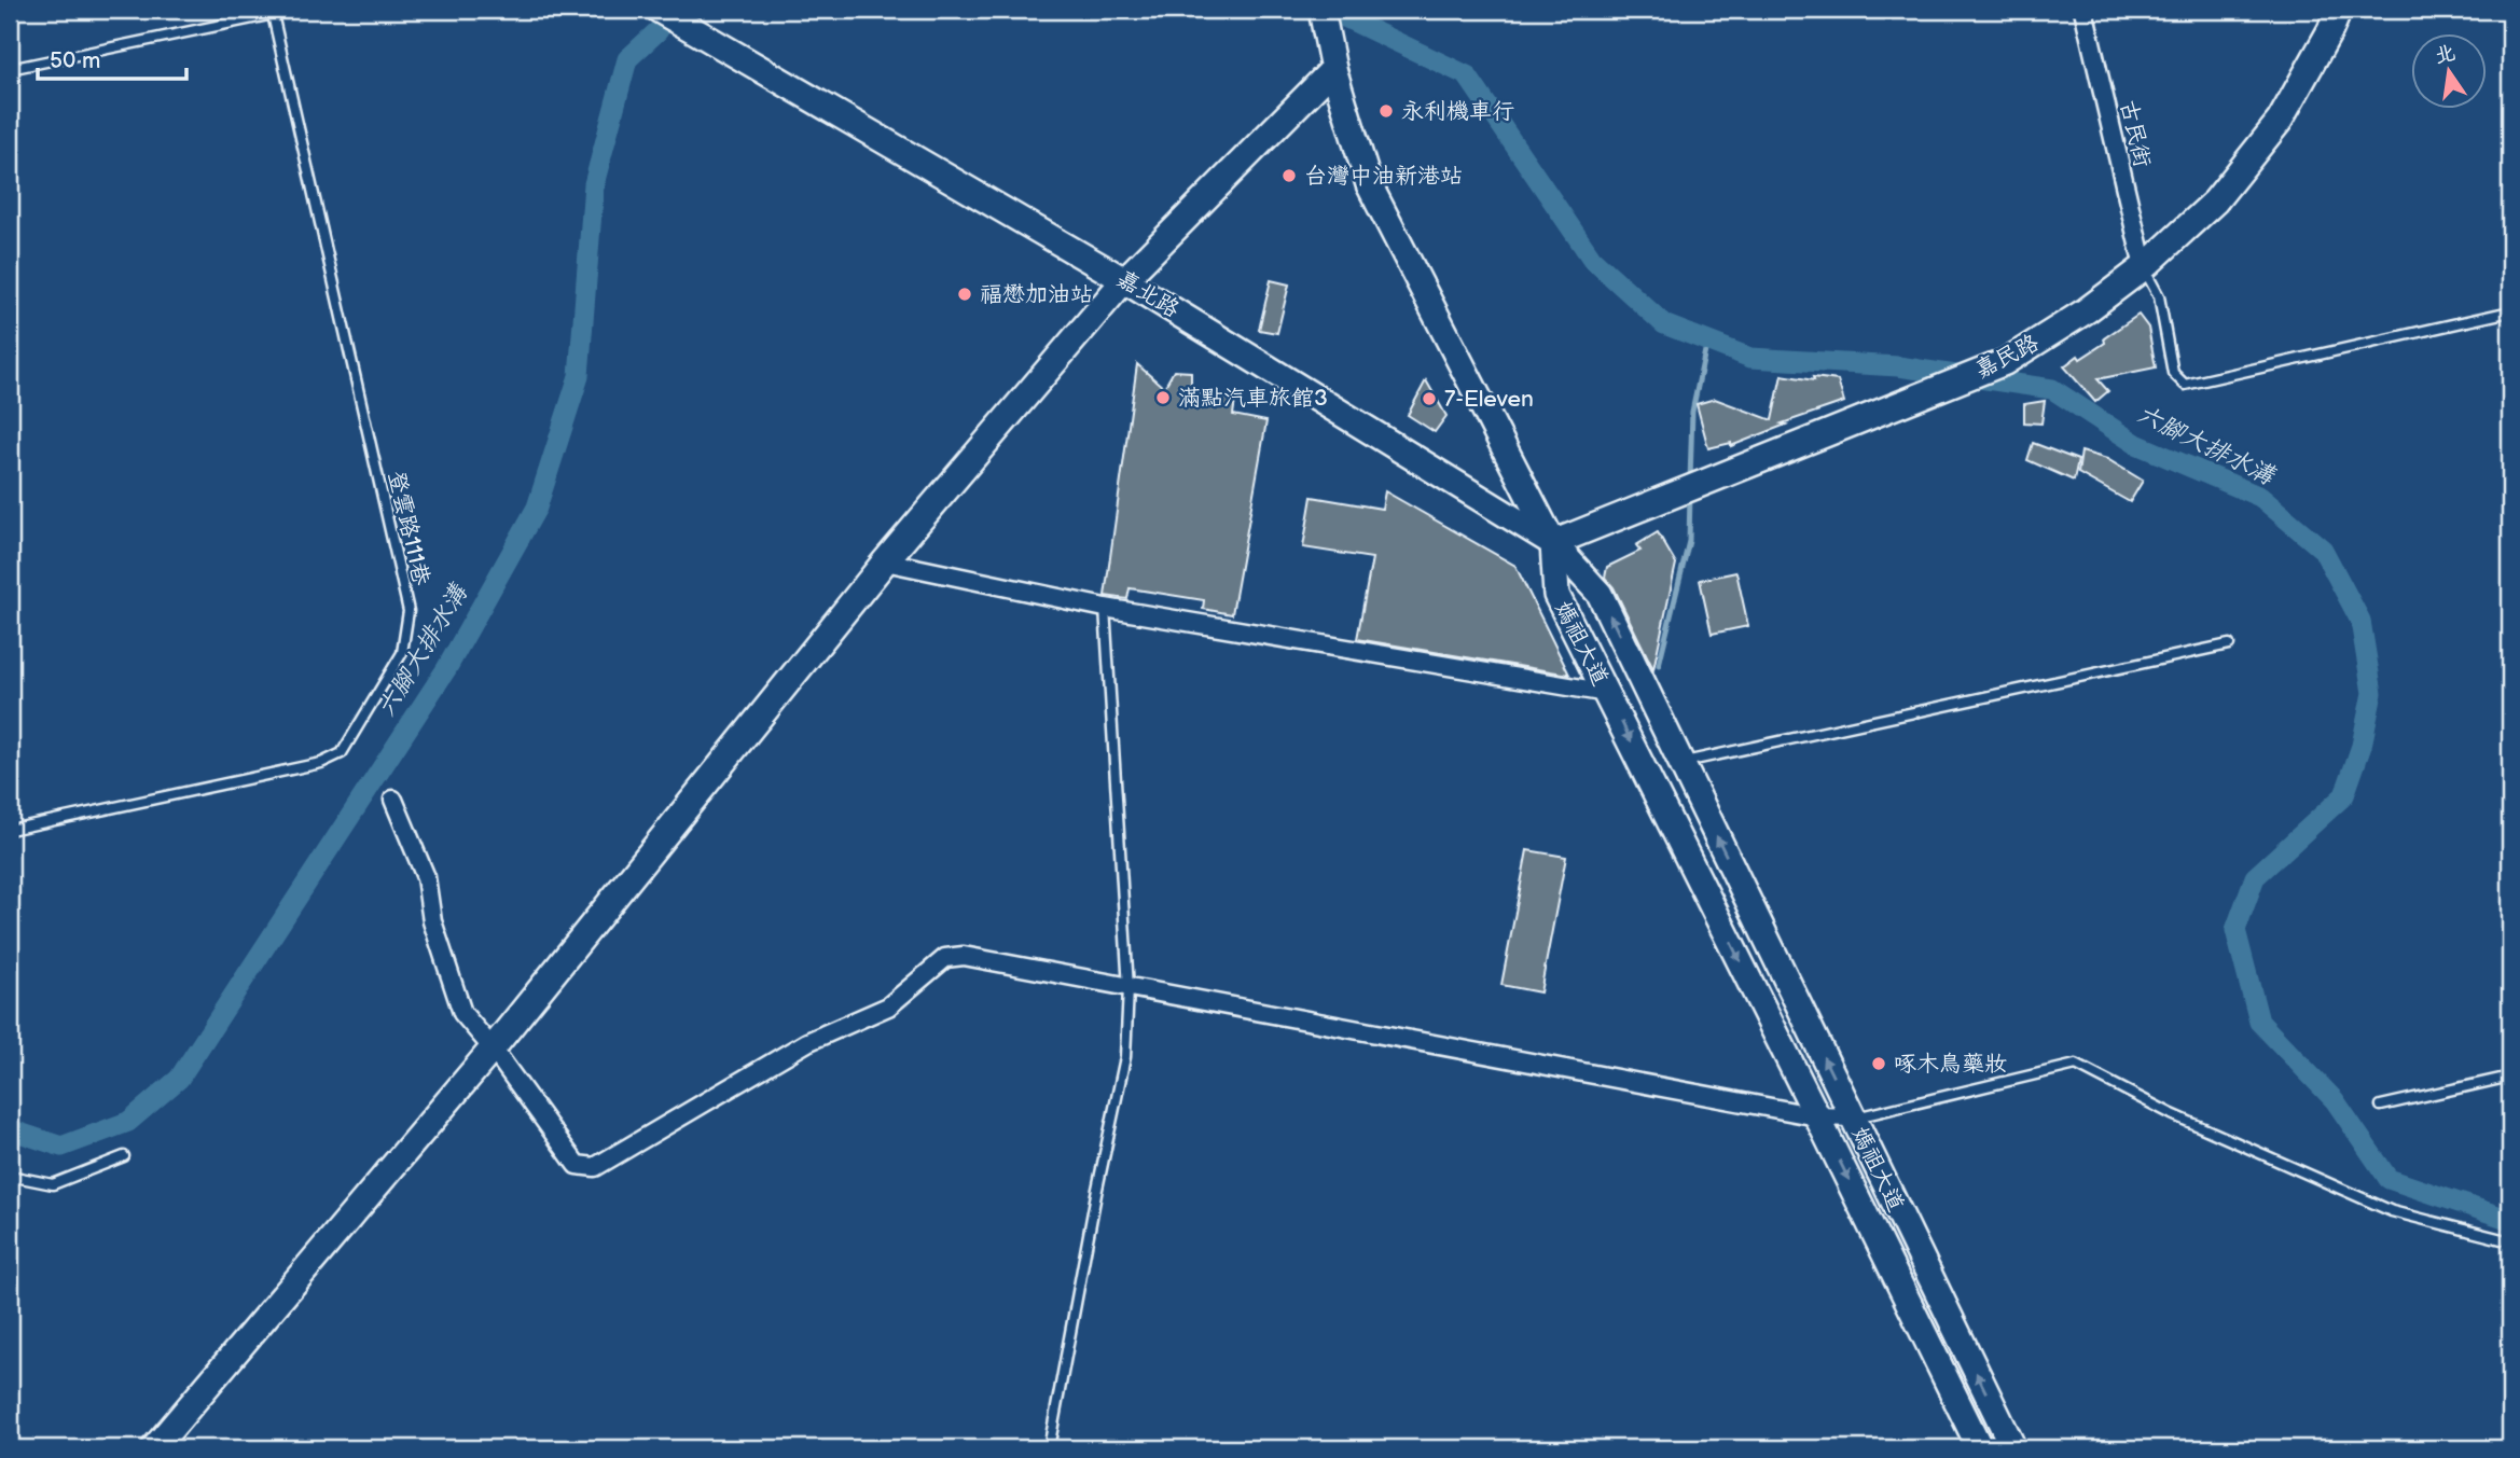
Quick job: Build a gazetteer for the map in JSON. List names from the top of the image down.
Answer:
{
  "streets": {
    "main road": ["嘉北路", "嘉民路", "媽祖大道"],
    "street": ["古民街"],
    "lane": ["登雲路111巷"]
  },
  "crossings": [
    ["古民街", "嘉民路"],
    ["嘉北路", "嘉民路"],
    ["嘉北路", "媽祖大道"],
    ["嘉民路", "媽祖大道"]
  ],
  "water": ["六腳大排水溝"],
  "places": [
    "永利機車行",
    "台灣中油新港站",
    "福懋加油站",
    "滿點汽車旅館3",
    "7-Eleven",
    "啄木鳥藥妝"
  ],
  "scale_bar": "50 m",
  "north": "top"
}
